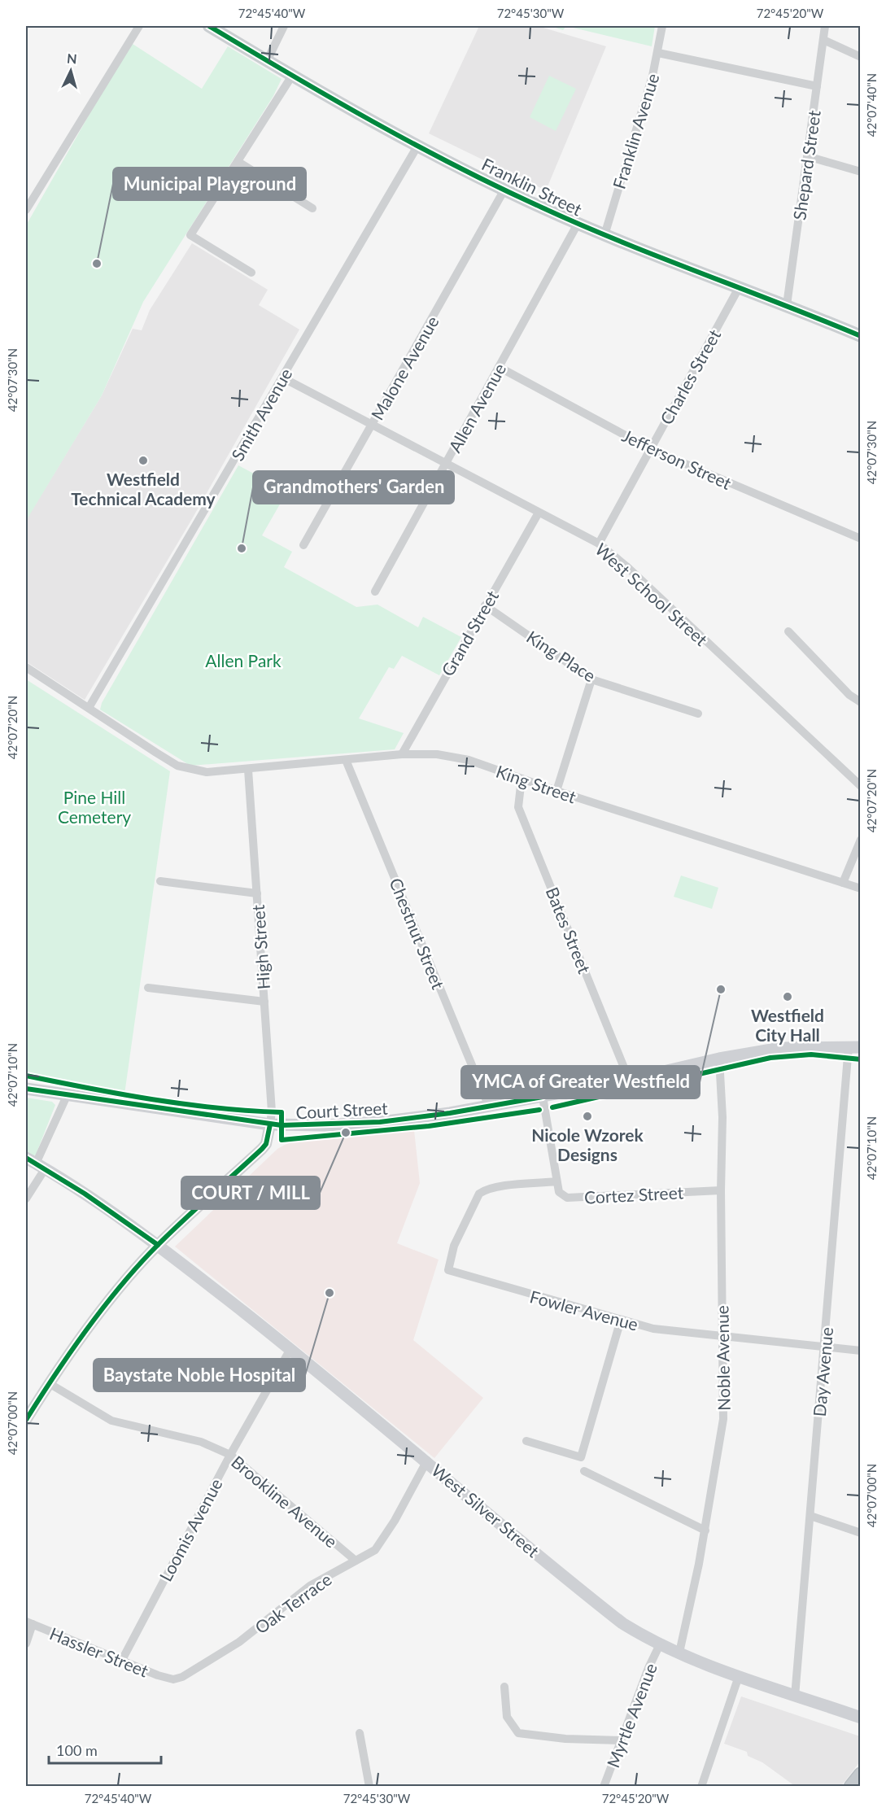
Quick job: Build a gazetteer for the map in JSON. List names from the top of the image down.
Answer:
{
  "streets": {
    "main road": ["Franklin Street", "Court Street", "West Silver Street"],
    "street": [
      "Franklin Avenue",
      "Shepard Street",
      "Malone Avenue",
      "Charles Street",
      "Allen Avenue",
      "Smith Avenue",
      "Jefferson Street",
      "West School Street",
      "Grand Street",
      "King Place",
      "King Street",
      "Bates Street",
      "Chestnut Street",
      "High Street",
      "Cortez Street",
      "Fowler Avenue",
      "Noble Avenue",
      "Day Avenue",
      "Brookline Avenue",
      "Loomis Avenue",
      "Oak Terrace",
      "Hassler Street",
      "Myrtle Avenue"
    ]
  },
  "crossings": [
    ["Franklin Avenue", "Franklin Street"],
    ["Shepard Street", "Franklin Street"],
    ["Franklin Street", "Malone Avenue"],
    ["Franklin Street", "Charles Street"],
    ["Franklin Street", "Allen Avenue"],
    ["Franklin Street", "Smith Avenue"],
    ["Malone Avenue", "West School Street"],
    ["Charles Street", "Jefferson Street"],
    ["Charles Street", "West School Street"],
    ["Allen Avenue", "Jefferson Street"],
    ["Allen Avenue", "West School Street"],
    ["Smith Avenue", "West School Street"],
    ["Smith Avenue", "King Street"],
    ["West School Street", "Grand Street"],
    ["Grand Street", "King Place"],
    ["Grand Street", "King Street"],
    ["King Street", "Bates Street"],
    ["King Street", "Chestnut Street"],
    ["King Street", "High Street"],
    ["Bates Street", "Court Street"],
    ["Chestnut Street", "Court Street"],
    ["High Street", "Court Street"],
    ["Court Street", "Noble Avenue"],
    ["Court Street", "Day Avenue"],
    ["Cortez Street", "Fowler Avenue"],
    ["Cortez Street", "Noble Avenue"],
    ["Fowler Avenue", "Noble Avenue"],
    ["Fowler Avenue", "Day Avenue"],
    ["Noble Avenue", "West Silver Street"],
    ["Day Avenue", "West Silver Street"],
    ["Brookline Avenue", "Loomis Avenue"],
    ["Brookline Avenue", "Oak Terrace"],
    ["West Silver Street", "Loomis Avenue"],
    ["West Silver Street", "Oak Terrace"],
    ["West Silver Street", "Myrtle Avenue"],
    ["Loomis Avenue", "Hassler Street"],
    ["Oak Terrace", "Hassler Street"]
  ],
  "parks": ["Allen Park", "Pine Hill Cemetery"],
  "places": [
    "Municipal Playground",
    "Westfield Technical Academy",
    "Grandmothers' Garden",
    "YMCA of Greater Westfield",
    "Westfield City Hall",
    "Nicole Wzorek Designs",
    "COURT / MILL",
    "Baystate Noble Hospital"
  ],
  "scale_bar": "100 m",
  "north": "top",
  "coordinates": [
    "72°45'40\"W",
    "72°45'30\"W",
    "72°45'20\"W",
    "42°07'40\"N",
    "42°07'30\"N",
    "42°07'20\"N",
    "42°07'10\"N",
    "42°07'00\"N"
  ]
}
